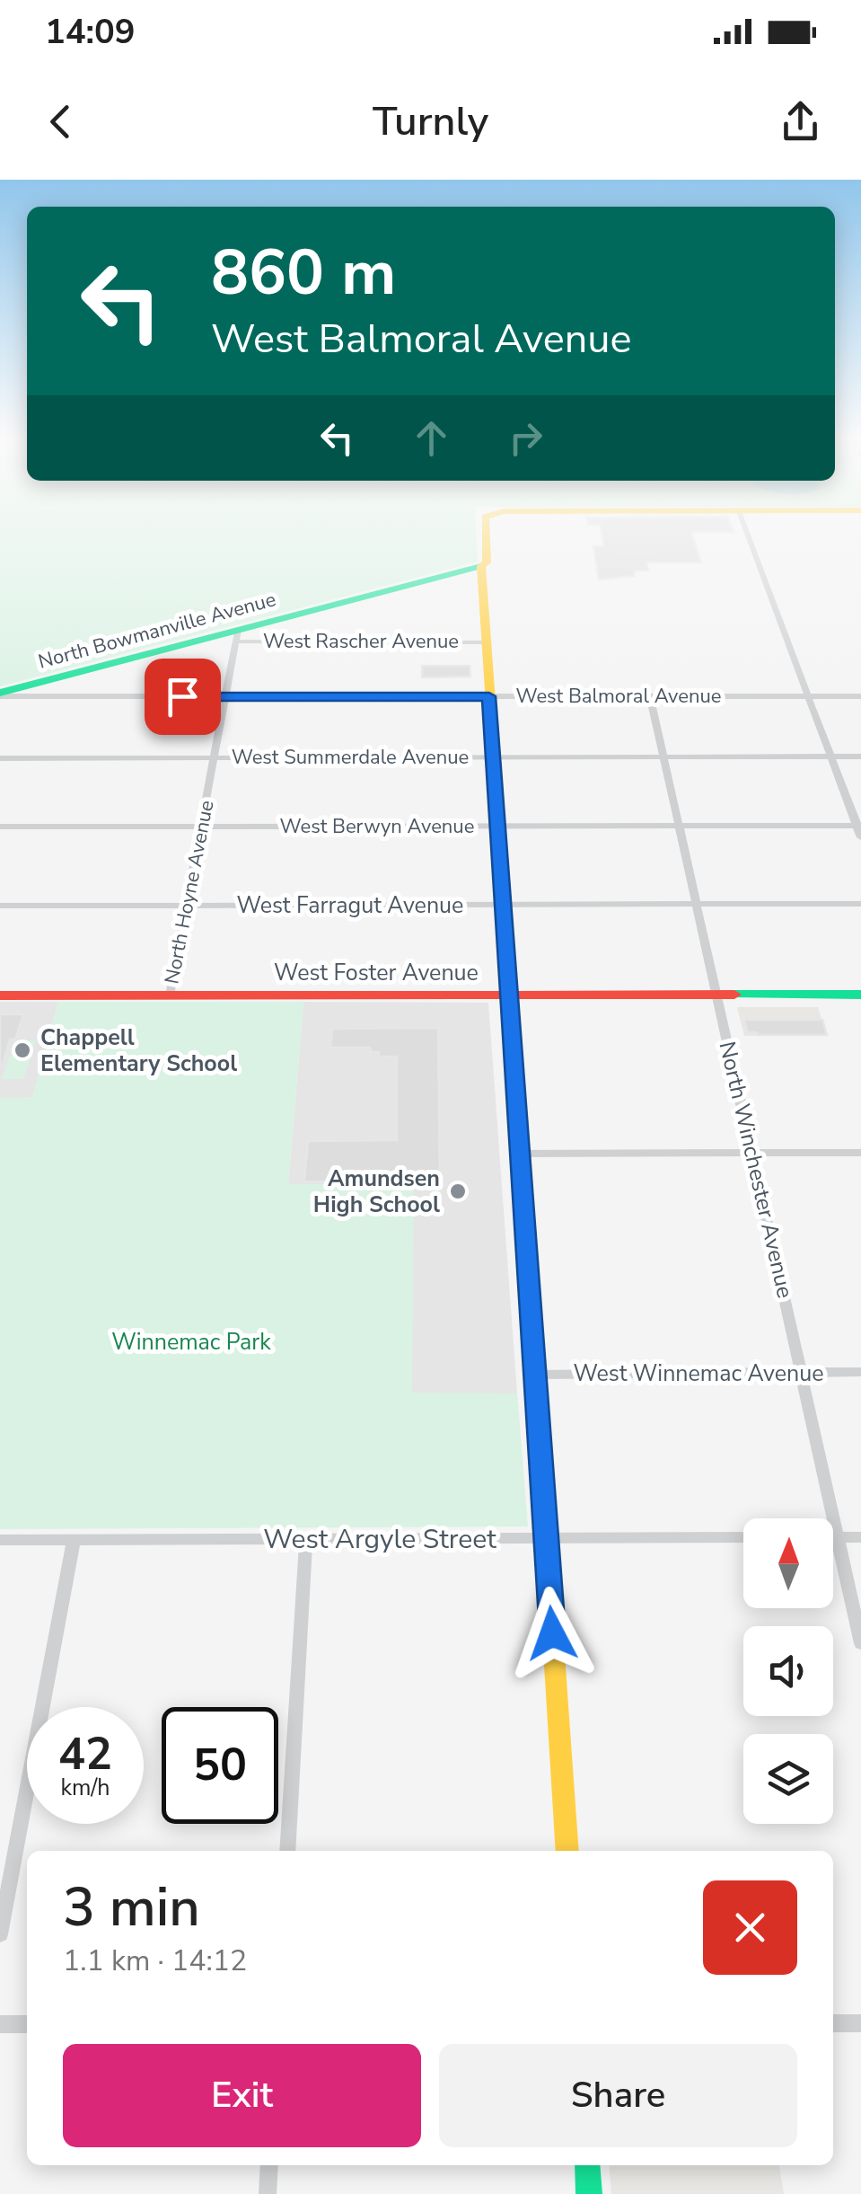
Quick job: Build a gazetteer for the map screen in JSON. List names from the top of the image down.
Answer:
{
  "streets": {
    "street": [
      "North Bowmanville Avenue",
      "West Rascher Avenue",
      "West Balmoral Avenue",
      "West Summerdale Avenue",
      "West Berwyn Avenue",
      "North Hoyne Avenue",
      "West Farragut Avenue",
      "West Foster Avenue",
      "North Winchester Avenue",
      "West Winnemac Avenue",
      "West Argyle Street"
    ]
  },
  "crossings": [
    ["North Bowmanville Avenue", "West Rascher Avenue"],
    ["North Bowmanville Avenue", "West Balmoral Avenue"],
    ["North Bowmanville Avenue", "North Hoyne Avenue"],
    ["West Rascher Avenue", "North Hoyne Avenue"],
    ["West Balmoral Avenue", "North Hoyne Avenue"],
    ["West Balmoral Avenue", "North Winchester Avenue"],
    ["West Summerdale Avenue", "North Hoyne Avenue"],
    ["West Summerdale Avenue", "North Winchester Avenue"],
    ["West Berwyn Avenue", "North Hoyne Avenue"],
    ["West Berwyn Avenue", "North Winchester Avenue"],
    ["North Hoyne Avenue", "West Farragut Avenue"],
    ["North Hoyne Avenue", "West Foster Avenue"],
    ["West Farragut Avenue", "North Winchester Avenue"],
    ["West Foster Avenue", "North Winchester Avenue"],
    ["North Winchester Avenue", "West Winnemac Avenue"]
  ],
  "parks": ["Winnemac Park"],
  "places": ["Chappell Elementary School", "Amundsen High School"],
  "north": "top",
  "page": {
    "status": "14:09",
    "header": "Turnly",
    "turn": ["860 m", "West Balmoral Avenue"],
    "speed": "42 km/h",
    "limit": "50",
    "heading": ["3 min", "1.1 km · 14:12"],
    "buttons": ["Exit", "Share"]
  }
}
